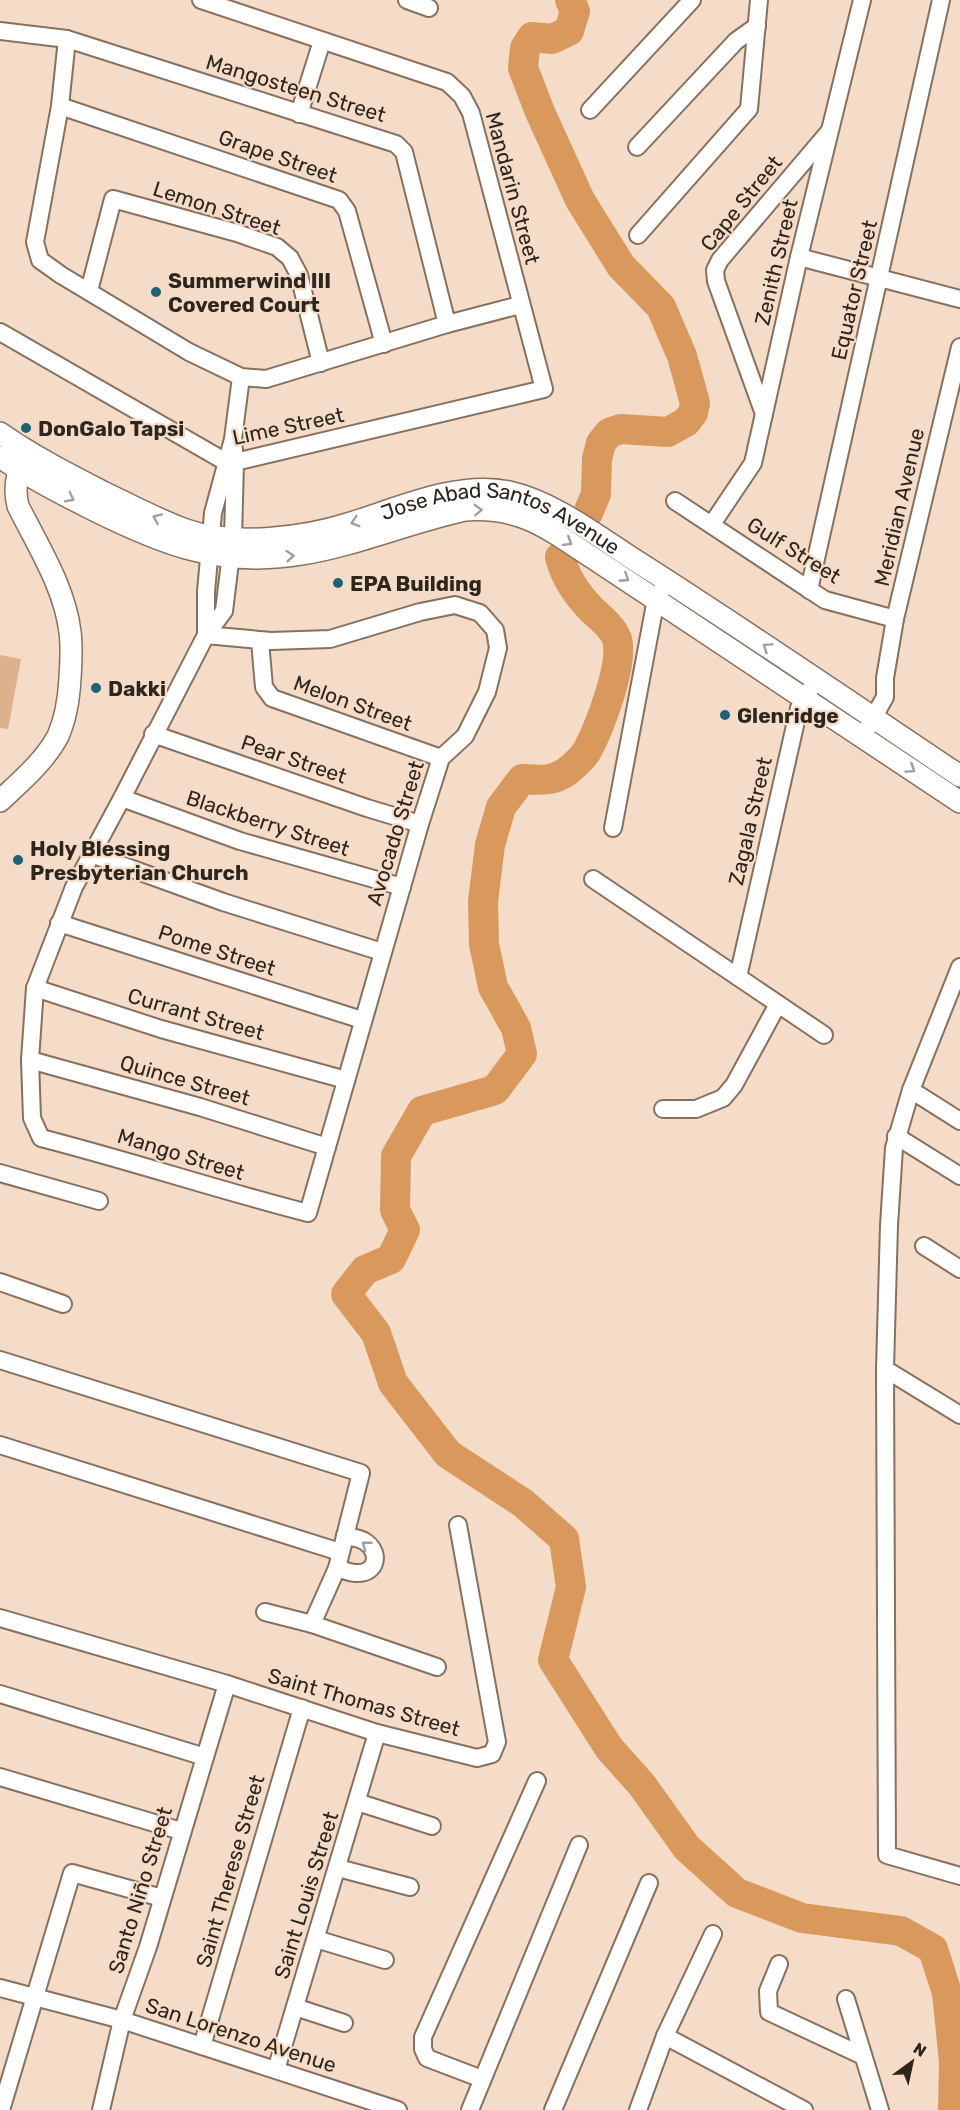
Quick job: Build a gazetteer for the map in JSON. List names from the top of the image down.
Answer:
{
  "streets": {
    "main road": ["Jose Abad Santos Avenue"],
    "street": [
      "Mangosteen Street",
      "Grape Street",
      "Mandarin Street",
      "Cape Street",
      "Lemon Street",
      "Zenith Street",
      "Equator Street",
      "Lime Street",
      "Meridian Avenue",
      "Gulf Street",
      "Melon Street",
      "Pear Street",
      "Zagala Street",
      "Blackberry Street",
      "Avocado Street",
      "Pome Street",
      "Currant Street",
      "Quince Street",
      "Mango Street",
      "Saint Thomas Street",
      "Saint Therese Street",
      "Santo Niño Street",
      "Saint Louis Street",
      "San Lorenzo Avenue"
    ]
  },
  "crossings": [
    ["Mandarin Street", "Lime Street"],
    ["Cape Street", "Zenith Street"],
    ["Zenith Street", "Gulf Street"],
    ["Equator Street", "Gulf Street"],
    ["Meridian Avenue", "Jose Abad Santos Avenue"],
    ["Meridian Avenue", "Gulf Street"],
    ["Jose Abad Santos Avenue", "Zagala Street"],
    ["Melon Street", "Avocado Street"],
    ["Pear Street", "Avocado Street"],
    ["Blackberry Street", "Avocado Street"],
    ["Avocado Street", "Pome Street"],
    ["Avocado Street", "Currant Street"],
    ["Avocado Street", "Quince Street"],
    ["Avocado Street", "Mango Street"],
    ["Quince Street", "Mango Street"],
    ["Saint Thomas Street", "Saint Therese Street"],
    ["Saint Thomas Street", "Santo Niño Street"],
    ["Saint Thomas Street", "Saint Louis Street"],
    ["Saint Therese Street", "San Lorenzo Avenue"],
    ["Santo Niño Street", "San Lorenzo Avenue"],
    ["Saint Louis Street", "San Lorenzo Avenue"]
  ],
  "places": [
    "Summerwind III Covered Court",
    "DonGalo Tapsi",
    "EPA Building",
    "Dakki",
    "Glenridge",
    "Holy Blessing Presbyterian Church"
  ],
  "north": "top right"
}
